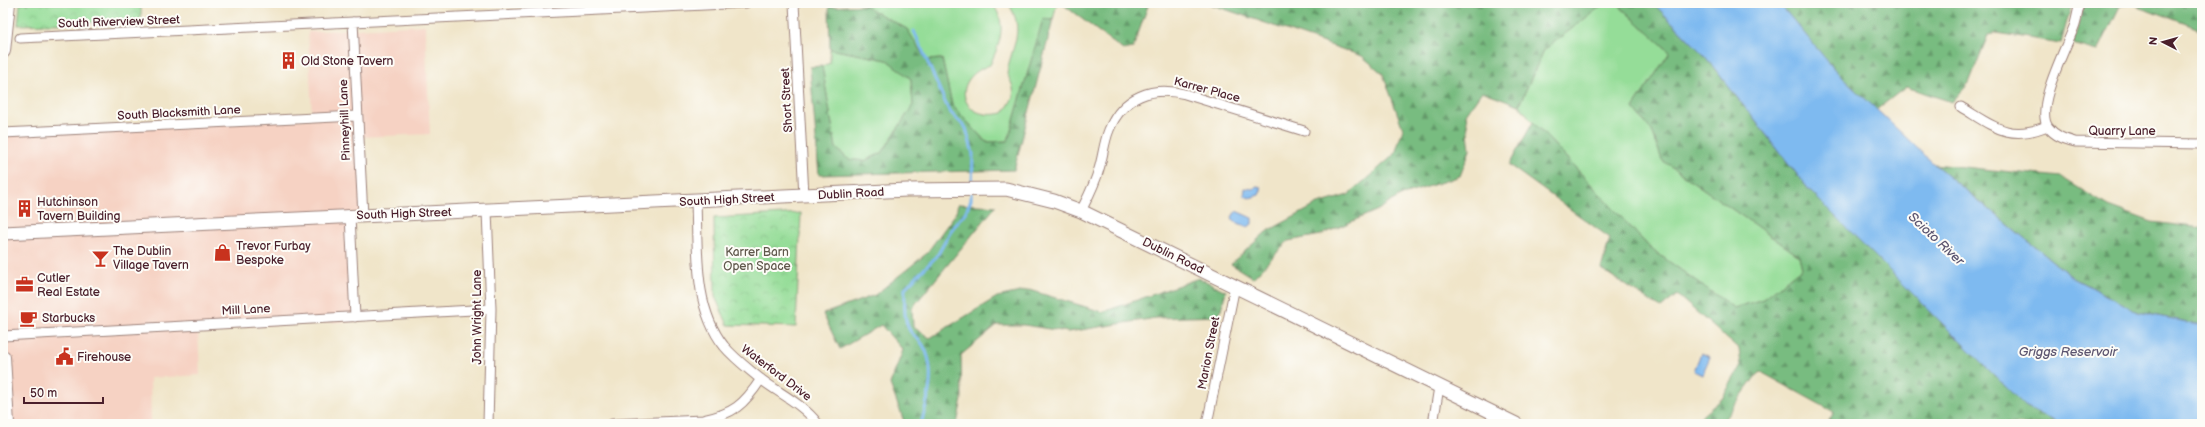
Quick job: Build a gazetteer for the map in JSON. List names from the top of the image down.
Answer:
{
  "streets": {
    "main road": ["Dublin Road", "South High Street"],
    "street": [
      "South Riverview Street",
      "Karrer Place",
      "Short Street",
      "South Blacksmith Lane",
      "Pinneyhill Lane",
      "Quarry Lane",
      "Mill Lane",
      "John Wright Lane",
      "Marion Street",
      "Waterford Drive"
    ]
  },
  "crossings": [
    ["South Riverview Street", "Pinneyhill Lane"],
    ["Karrer Place", "Dublin Road"],
    ["Short Street", "Dublin Road"],
    ["Short Street", "South High Street"],
    ["South Blacksmith Lane", "Pinneyhill Lane"],
    ["Pinneyhill Lane", "South High Street"],
    ["Pinneyhill Lane", "Mill Lane"],
    ["Dublin Road", "South High Street"],
    ["Dublin Road", "Marion Street"],
    ["South High Street", "John Wright Lane"],
    ["South High Street", "Waterford Drive"],
    ["Mill Lane", "John Wright Lane"]
  ],
  "water": ["Scioto River", "Griggs Reservoir"],
  "parks": ["Karrer Barn Open Space"],
  "places": {
    "building": ["Old Stone Tavern", "Hutchinson Tavern Building"],
    "shop": ["Trevor Furbay Bespoke"],
    "bar": ["The Dublin Village Tavern"],
    "office": ["Cutler Real Estate"],
    "cafe": ["Starbucks"],
    "public building": ["Firehouse"]
  },
  "scale_bar": "50 m",
  "north": "left"
}
